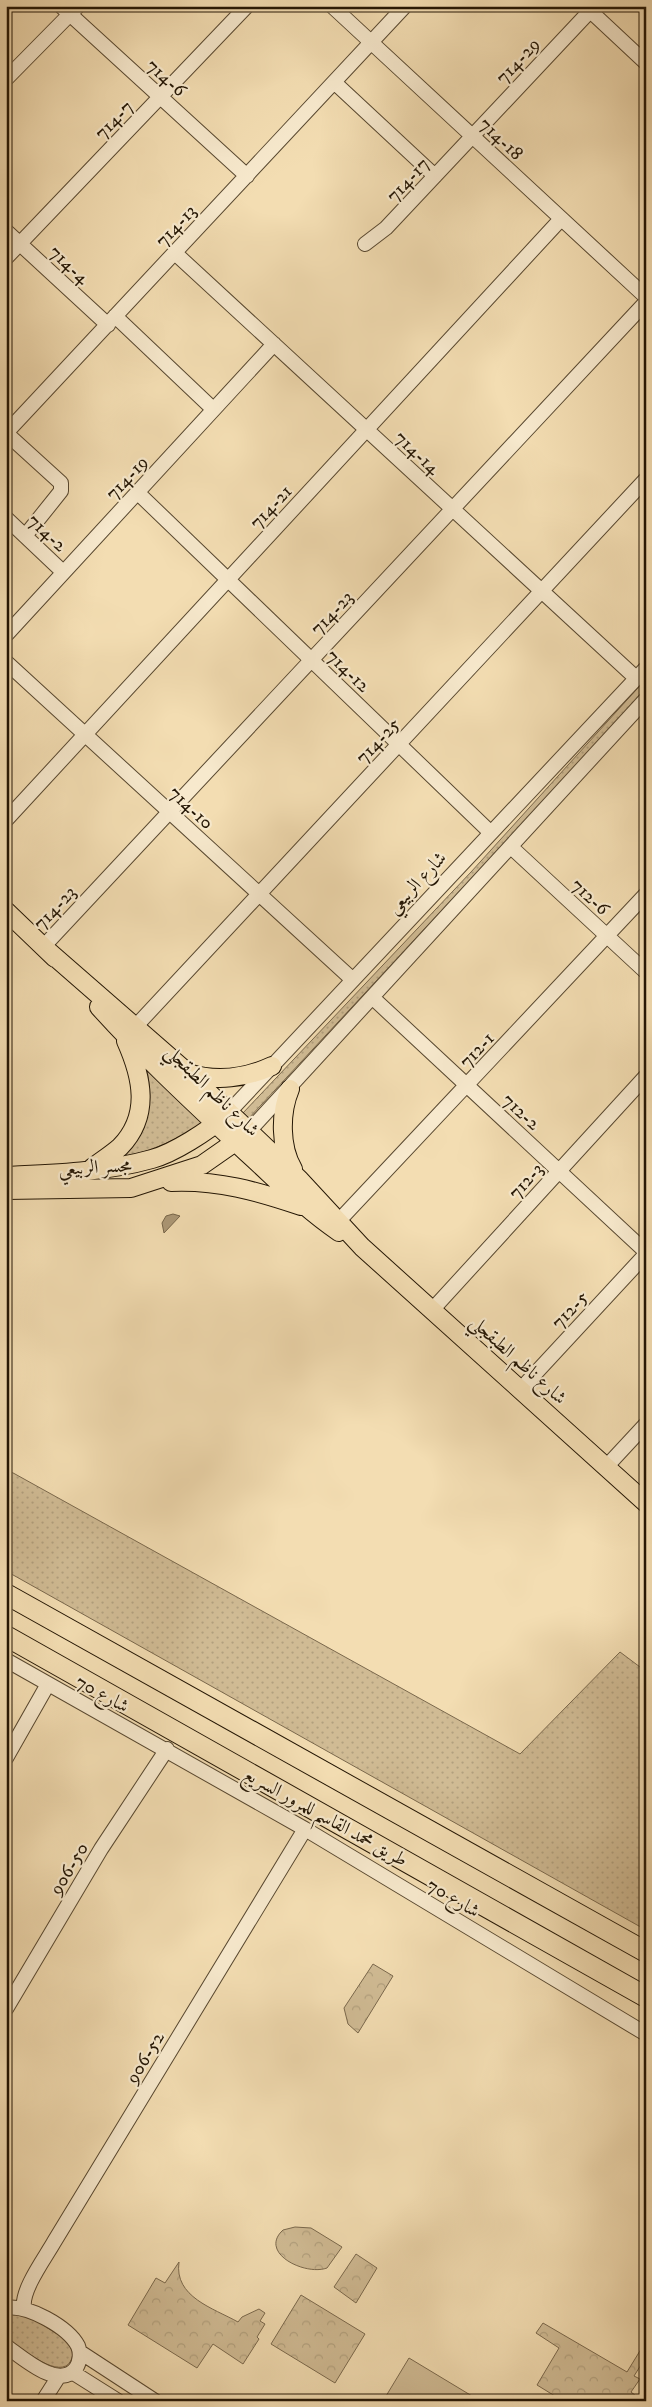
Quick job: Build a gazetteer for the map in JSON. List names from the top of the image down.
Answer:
{
  "streets": {
    "highway": ["طريق محمد القاسم للمرور السريع"],
    "main road": ["شارع الربيعي", "شارع ناظم الطبقجلي", "مجسر الربيعي"],
    "street": [
      "714-29",
      "714-6",
      "714-7",
      "714-18",
      "714-17",
      "714-13",
      "714-4",
      "714-14",
      "714-19",
      "714-21",
      "714-2",
      "714-23",
      "714-12",
      "714-25",
      "714-10",
      "712-6",
      "712-1",
      "712-2",
      "712-3",
      "712-5",
      "شارع 70",
      "906-50",
      "906-52"
    ]
  },
  "crossings": [
    ["714-29", "714-18"],
    ["714-29", "714-17"],
    ["714-6", "714-7"],
    ["714-6", "714-13"],
    ["714-7", "714-4"],
    ["714-18", "714-17"],
    ["714-18", "714-13"],
    ["714-18", "714-21"],
    ["714-13", "714-4"],
    ["714-13", "714-14"],
    ["714-4", "714-19"],
    ["714-14", "714-19"],
    ["714-14", "714-21"],
    ["714-14", "714-23"],
    ["714-14", "714-25"],
    ["714-14", "شارع الربيعي"],
    ["714-19", "714-2"],
    ["714-19", "714-12"],
    ["714-21", "714-12"],
    ["714-21", "714-10"],
    ["714-23", "714-12"],
    ["714-23", "714-10"],
    ["714-23", "شارع ناظم الطبقجلي"],
    ["714-12", "714-25"],
    ["714-12", "شارع الربيعي"],
    ["714-25", "714-10"],
    ["714-25", "شارع ناظم الطبقجلي"],
    ["714-10", "شارع الربيعي"],
    ["شارع الربيعي", "شارع ناظم الطبقجلي"],
    ["شارع الربيعي", "مجسر الربيعي"],
    ["712-6", "712-1"],
    ["712-1", "شارع ناظم الطبقجلي"],
    ["712-1", "712-2"],
    ["شارع ناظم الطبقجلي", "مجسر الربيعي"],
    ["شارع ناظم الطبقجلي", "712-3"],
    ["شارع ناظم الطبقجلي", "712-5"],
    ["712-2", "712-3"],
    ["712-2", "712-5"],
    ["شارع 70", "906-50"],
    ["شارع 70", "906-52"]
  ]
}
